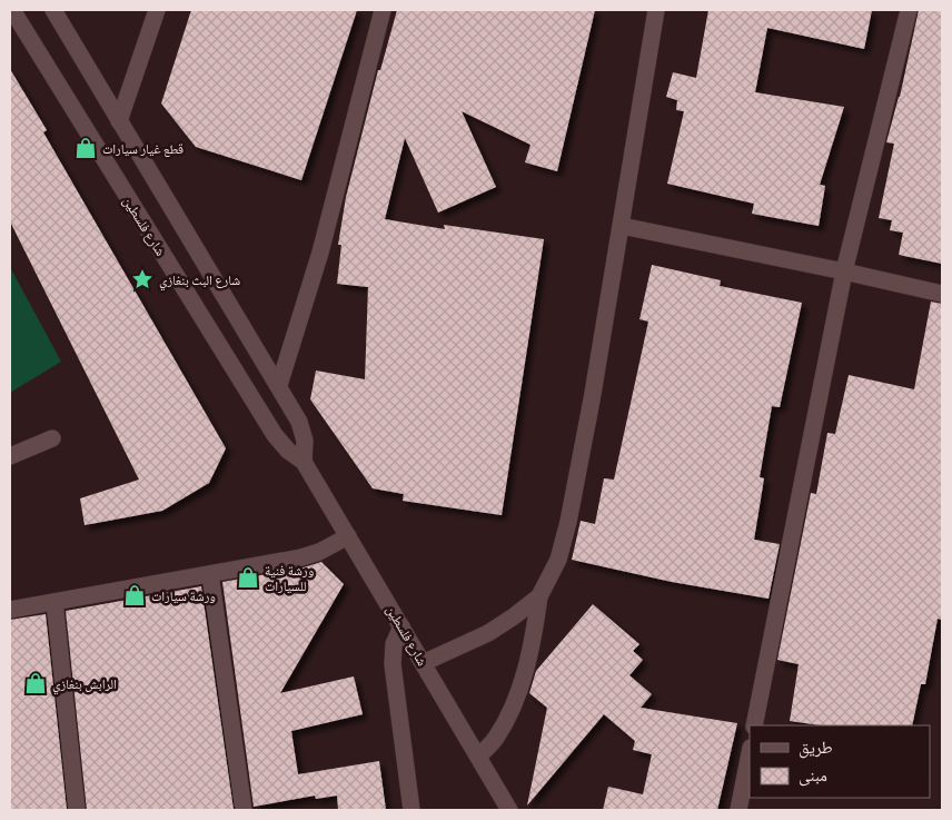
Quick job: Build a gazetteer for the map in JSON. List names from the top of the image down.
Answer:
{
  "streets": {
    "street": ["شارع فلسطين"]
  },
  "places": {
    "shop": [
      "قطع غيار سيارات",
      "ورشة فنية للسيارات",
      "ورشة سيارات",
      "الرابش بنغازي"
    ],
    "place": ["شارع البث بنغازي"]
  },
  "legend": ["طريق", "مبنى"]
}
